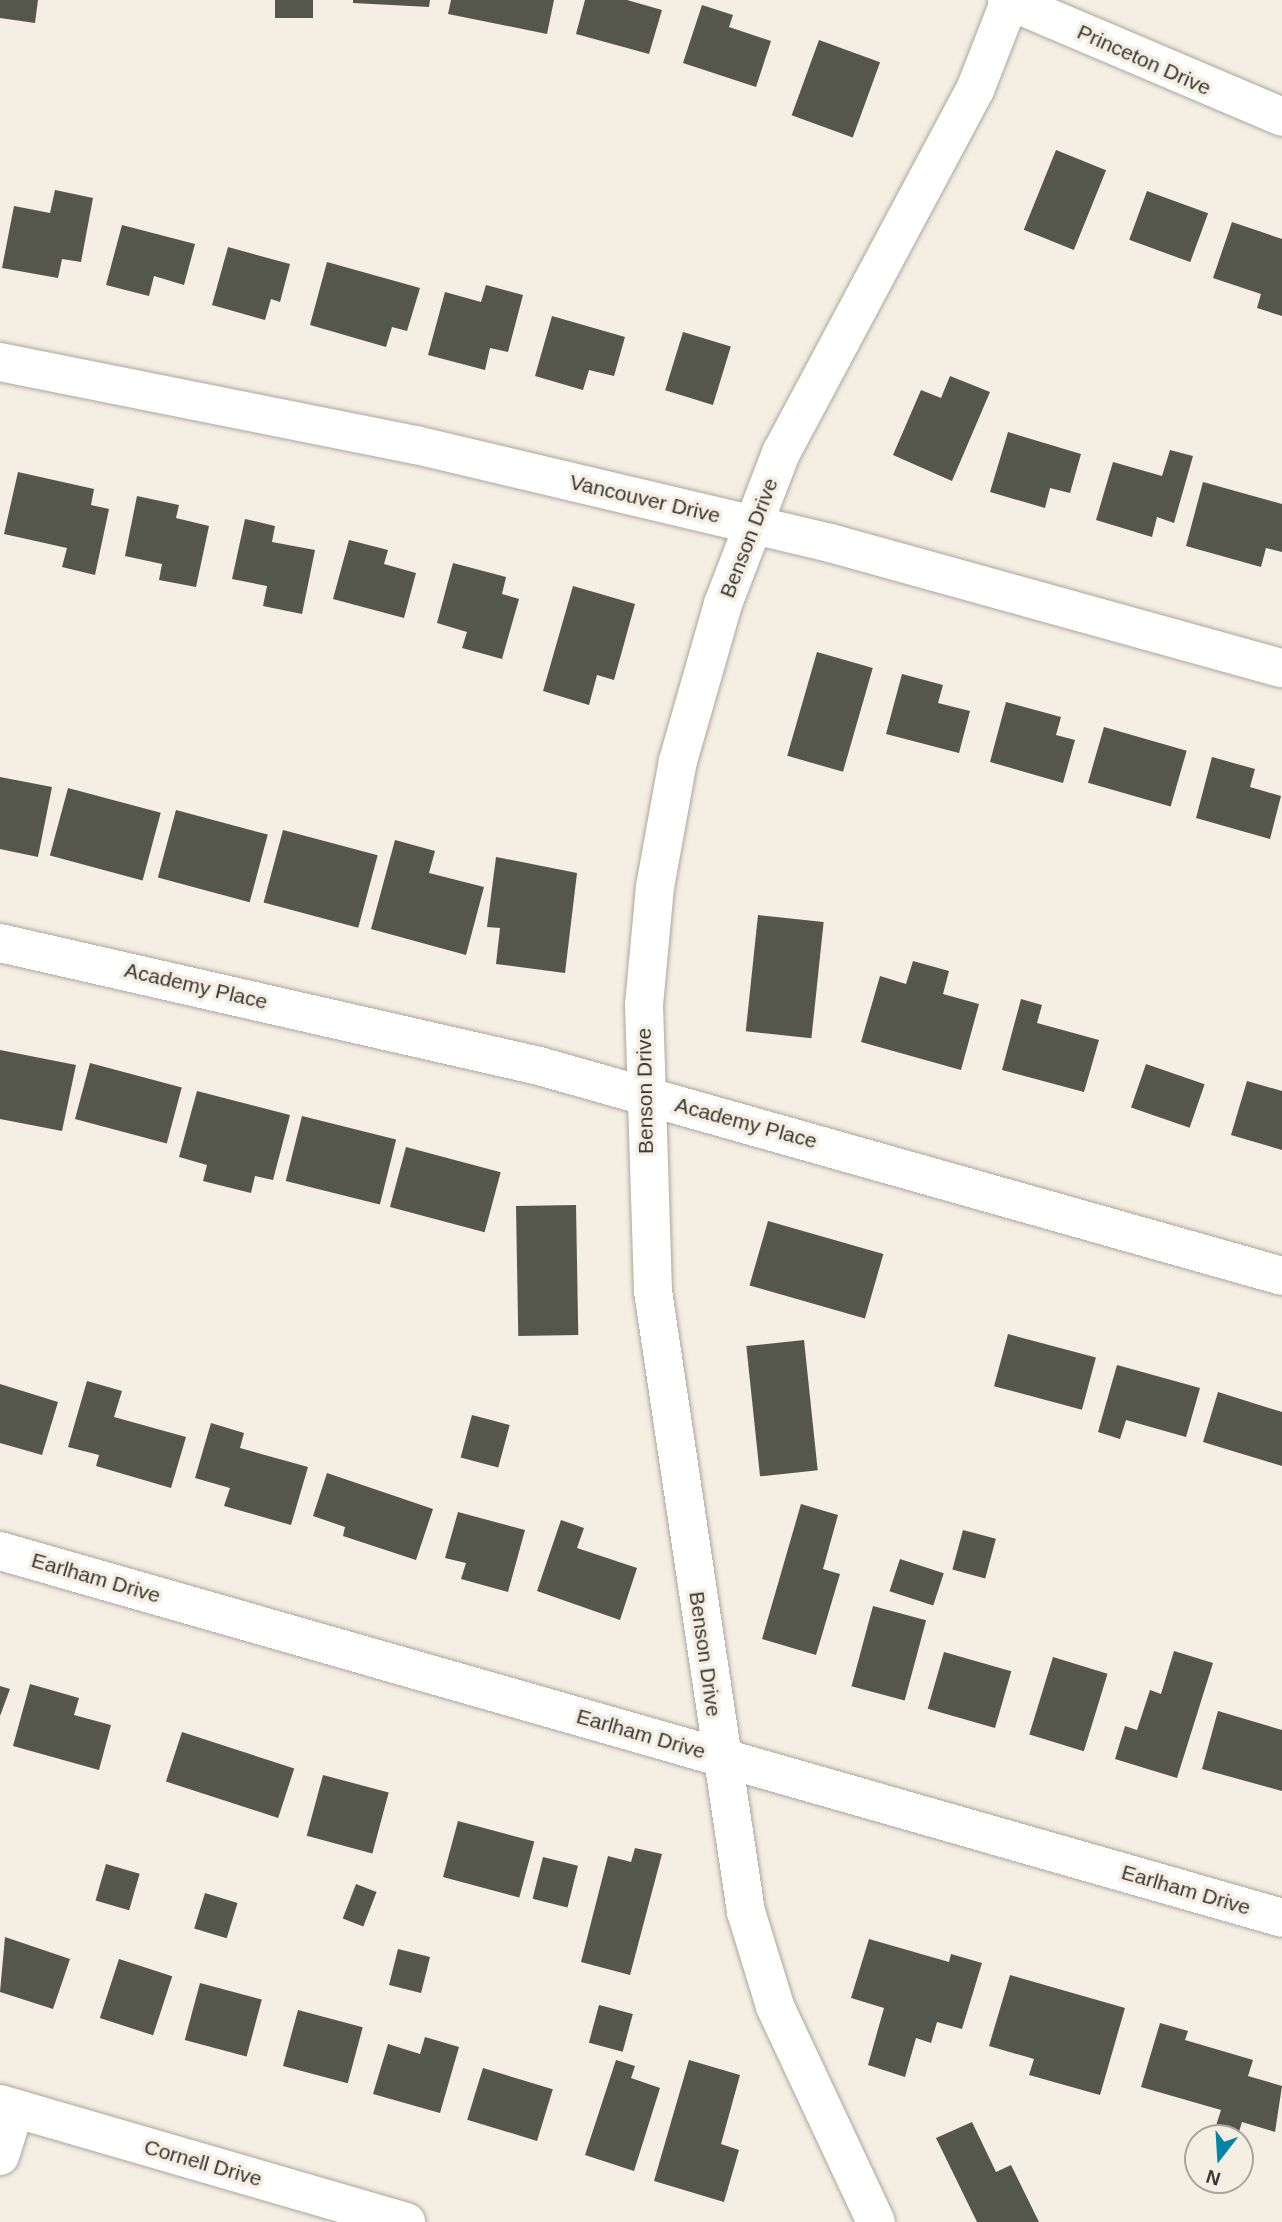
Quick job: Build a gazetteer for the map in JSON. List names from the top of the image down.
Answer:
{
  "streets": {
    "street": [
      "Princeton Drive",
      "Vancouver Drive",
      "Benson Drive",
      "Academy Place",
      "Earlham Drive",
      "Cornell Drive"
    ]
  },
  "crossings": [
    ["Princeton Drive", "Benson Drive"],
    ["Vancouver Drive", "Benson Drive"],
    ["Benson Drive", "Academy Place"],
    ["Benson Drive", "Earlham Drive"]
  ],
  "north": "bottom"
}
